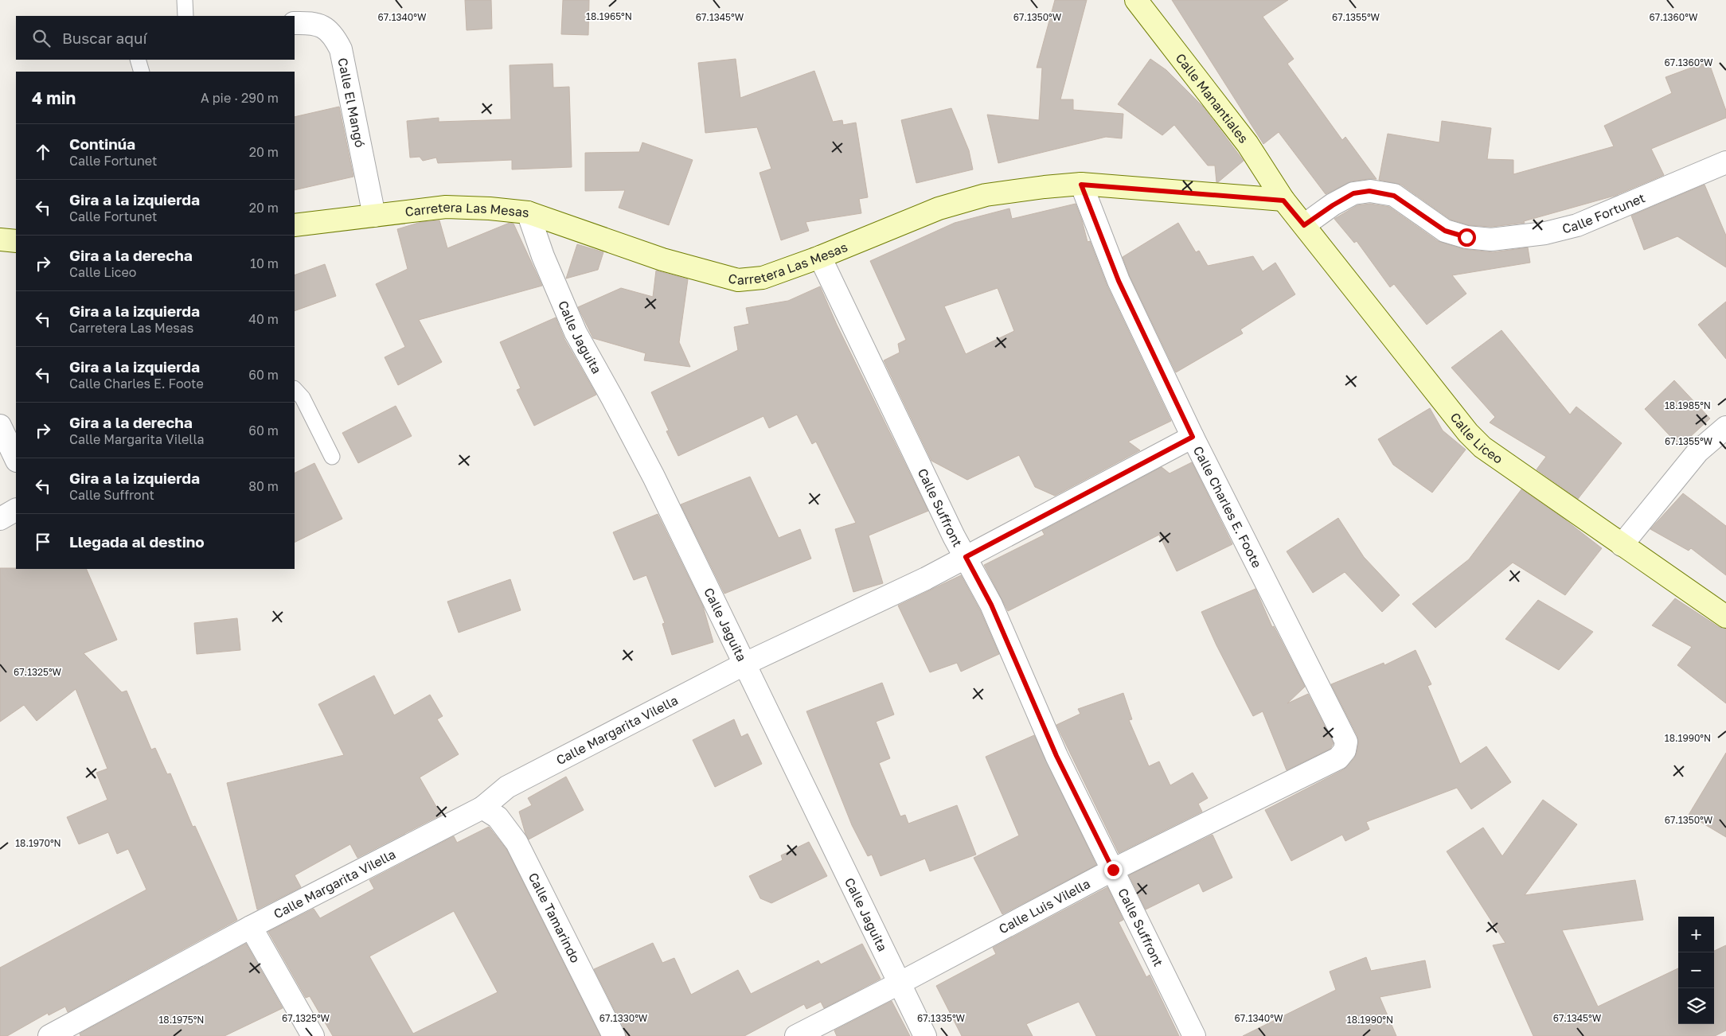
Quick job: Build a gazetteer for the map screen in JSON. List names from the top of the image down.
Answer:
{
  "streets": {
    "street": [
      "Calle Manantiales",
      "Calle El Mangó",
      "Calle Fortunet",
      "Carretera Las Mesas",
      "Calle Jaguita",
      "Calle Liceo",
      "Calle Suffront",
      "Calle Charles E. Foote",
      "Calle Margarita Vilella",
      "Calle Luis Vilella",
      "Calle Tamarindo"
    ]
  },
  "crossings": [
    ["Calle Manantiales", "Carretera Las Mesas"],
    ["Calle Manantiales", "Calle Liceo"],
    ["Calle El Mangó", "Carretera Las Mesas"],
    ["Calle Fortunet", "Calle Liceo"],
    ["Carretera Las Mesas", "Calle Jaguita"],
    ["Carretera Las Mesas", "Calle Liceo"],
    ["Carretera Las Mesas", "Calle Suffront"],
    ["Carretera Las Mesas", "Calle Charles E. Foote"],
    ["Calle Jaguita", "Calle Margarita Vilella"],
    ["Calle Jaguita", "Calle Luis Vilella"],
    ["Calle Suffront", "Calle Margarita Vilella"],
    ["Calle Suffront", "Calle Luis Vilella"],
    ["Calle Charles E. Foote", "Calle Margarita Vilella"],
    ["Calle Charles E. Foote", "Calle Luis Vilella"],
    ["Calle Margarita Vilella", "Calle Tamarindo"]
  ],
  "page": {
    "search": "Buscar aquí",
    "heading": ["4 min", "A pie · 290 m"],
    "list": [
      ["Continúa", "Calle Fortunet", "20 m"],
      ["Gira a la izquierda", "Calle Fortunet", "20 m"],
      ["Gira a la derecha", "Calle Liceo", "10 m"],
      ["Gira a la izquierda", "Carretera Las Mesas", "40 m"],
      ["Gira a la izquierda", "Calle Charles E. Foote", "60 m"],
      ["Gira a la derecha", "Calle Margarita Vilella", "60 m"],
      ["Gira a la izquierda", "Calle Suffront", "80 m"],
      "Llegada al destino"
    ],
    "map_buttons": ["+", "−"]
  },
  "coordinates": [
    "18.1965°N",
    "67.1360°W",
    "67.1340°W",
    "67.1345°W",
    "67.1350°W",
    "67.1355°W",
    "18.1985°N",
    "67.1325°W",
    "18.1990°N",
    "18.1970°N",
    "67.1330°W",
    "67.1335°W",
    "18.1975°N"
  ]
}
